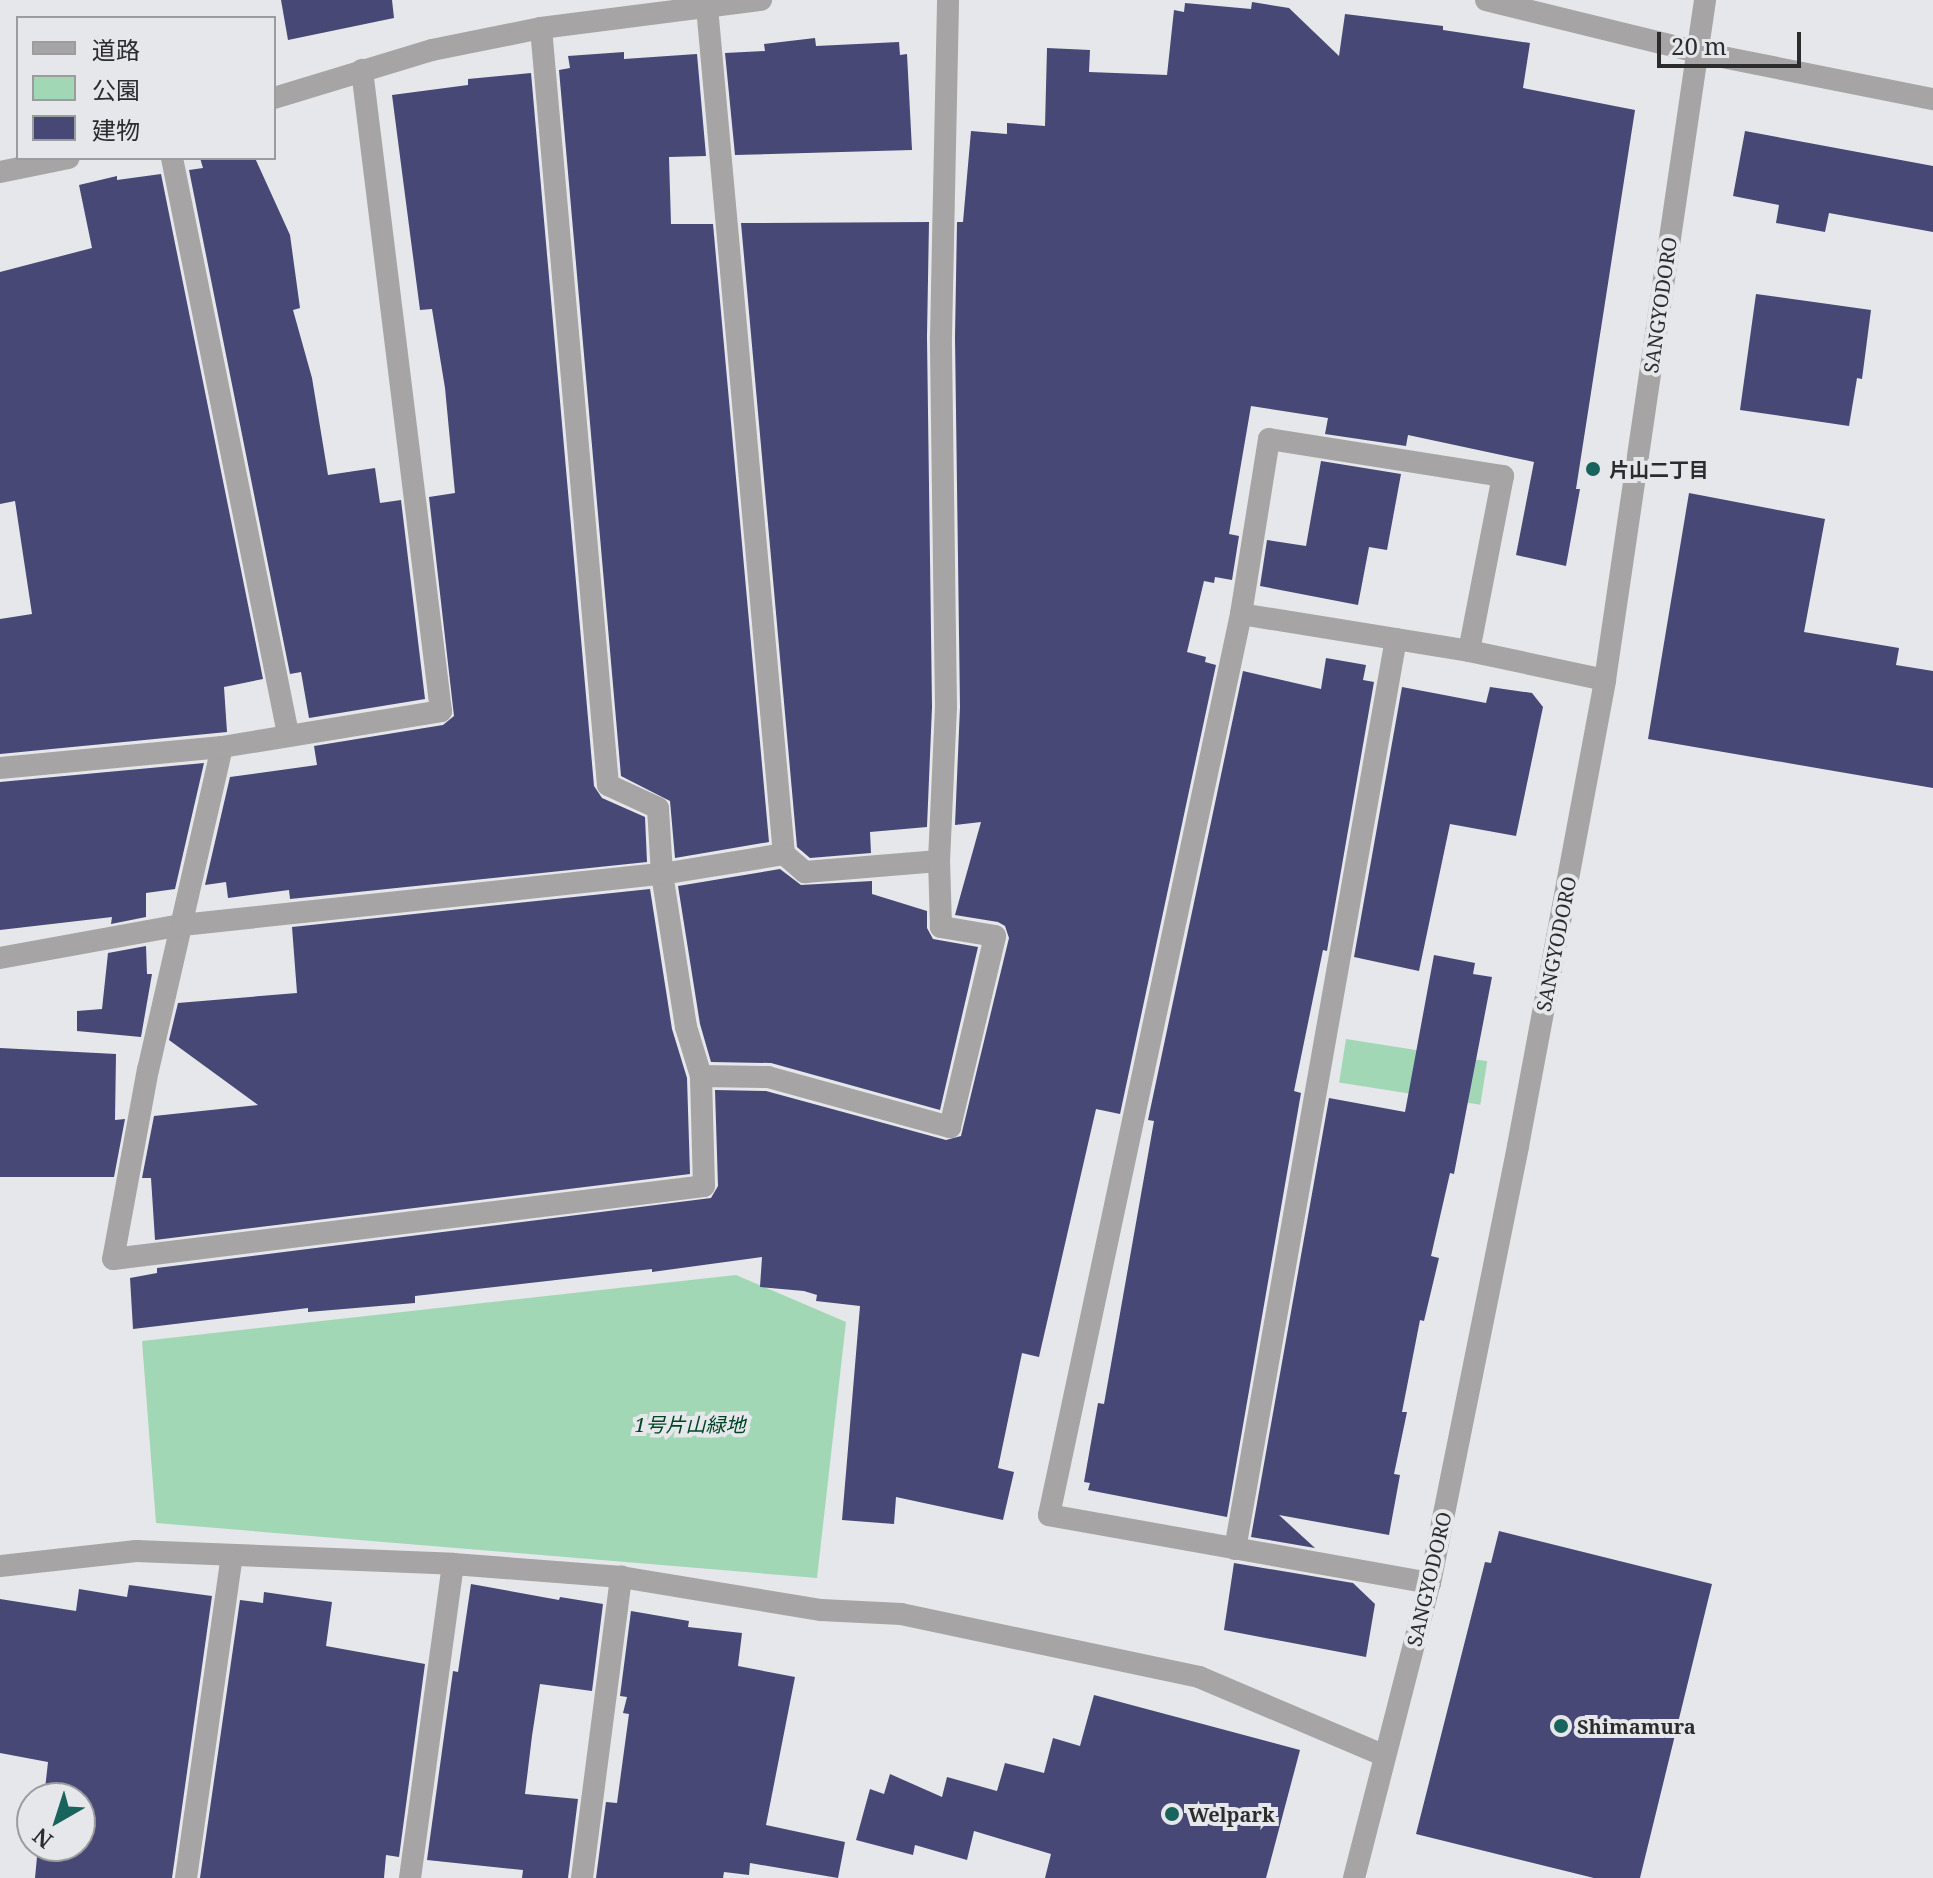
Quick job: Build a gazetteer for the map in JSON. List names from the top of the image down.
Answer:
{
  "streets": {
    "street": ["SANGYODORO"]
  },
  "parks": ["1号片山緑地"],
  "places": ["片山二丁目", "Shimamura", "Welpark"],
  "legend": ["道路", "公園", "建物"],
  "scale_bar": "20 m",
  "north": "bottom left"
}
